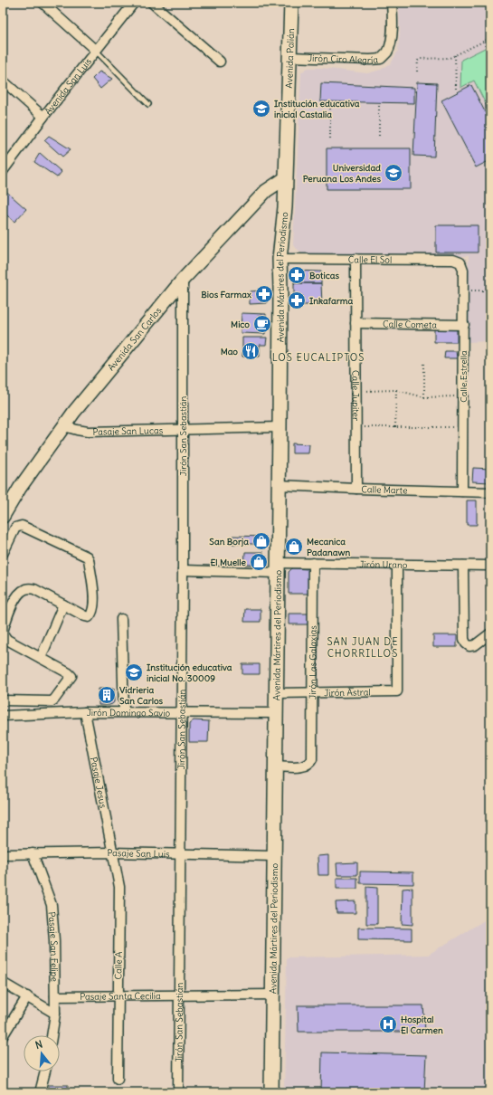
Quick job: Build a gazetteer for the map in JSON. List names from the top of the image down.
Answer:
{
  "streets": {
    "main road": ["Avenida Palián", "Avenida Mártires del Periodismo", "Avenida San Carlos"],
    "street": [
      "Jirón Ciro Alegría",
      "Avenida San Luis",
      "Calle El Sol",
      "Calle Cometa",
      "Calle Estrella",
      "Calle Jupiter",
      "Pasaje San Lucas",
      "Jirón San Sebastián",
      "Calle Marte",
      "Jirón Urano",
      "Jirón Las Galaxias",
      "Jirón Astral",
      "Jirón Domingo Savio",
      "Pasaje Jesus",
      "Pasaje San Luis",
      "Pasaje San Felipe",
      "Calle A",
      "Pasaje Santa Cecilia"
    ]
  },
  "crossings": [
    ["Jirón Ciro Alegría", "Avenida Palián"],
    ["Avenida Palián", "Avenida Mártires del Periodismo"],
    ["Avenida Palián", "Avenida San Carlos"],
    ["Calle El Sol", "Avenida Mártires del Periodismo"],
    ["Calle El Sol", "Calle Estrella"],
    ["Calle El Sol", "Calle Jupiter"],
    ["Avenida Mártires del Periodismo", "Avenida San Carlos"],
    ["Avenida Mártires del Periodismo", "Pasaje San Lucas"],
    ["Avenida Mártires del Periodismo", "Calle Marte"],
    ["Avenida Mártires del Periodismo", "Jirón Urano"],
    ["Avenida Mártires del Periodismo", "Jirón Las Galaxias"],
    ["Avenida Mártires del Periodismo", "Jirón Astral"],
    ["Avenida Mártires del Periodismo", "Jirón Domingo Savio"],
    ["Avenida Mártires del Periodismo", "Pasaje San Luis"],
    ["Avenida Mártires del Periodismo", "Pasaje Santa Cecilia"],
    ["Calle Cometa", "Calle Estrella"],
    ["Calle Cometa", "Calle Jupiter"],
    ["Avenida San Carlos", "Pasaje San Lucas"],
    ["Avenida San Carlos", "Jirón San Sebastián"],
    ["Calle Estrella", "Calle Marte"],
    ["Calle Jupiter", "Calle Marte"],
    ["Pasaje San Lucas", "Jirón San Sebastián"],
    ["Jirón San Sebastián", "Jirón Urano"],
    ["Jirón San Sebastián", "Jirón Domingo Savio"],
    ["Jirón San Sebastián", "Pasaje San Luis"],
    ["Jirón San Sebastián", "Pasaje Santa Cecilia"],
    ["Jirón Urano", "Jirón Las Galaxias"],
    ["Jirón Urano", "Jirón Astral"],
    ["Jirón Las Galaxias", "Jirón Astral"],
    ["Jirón Domingo Savio", "Pasaje Jesus"],
    ["Pasaje Jesus", "Pasaje San Luis"],
    ["Pasaje Jesus", "Calle A"],
    ["Pasaje San Luis", "Pasaje San Felipe"],
    ["Pasaje San Luis", "Calle A"],
    ["Pasaje San Felipe", "Pasaje Santa Cecilia"],
    ["Calle A", "Pasaje Santa Cecilia"]
  ],
  "districts": ["LOS EUCALIPTOS", "SAN JUAN DE CHORRILLOS"],
  "places": {
    "school or university": ["Institución educativa inicial Castalia", "Universidad Peruana Los Andes", "Institución educativa inicial No. 30009"],
    "pharmacy": ["Boticas", "Bios Farmax", "Inkafarma"],
    "cafe": ["Mico"],
    "restaurant": ["Mao"],
    "shop": ["San Borja", "Mecanica Padanawn", "El Muelle"],
    "building": ["Vidrieria San Carlos"],
    "hospital": ["Hospital El Carmen"]
  },
  "north": "top"
}
